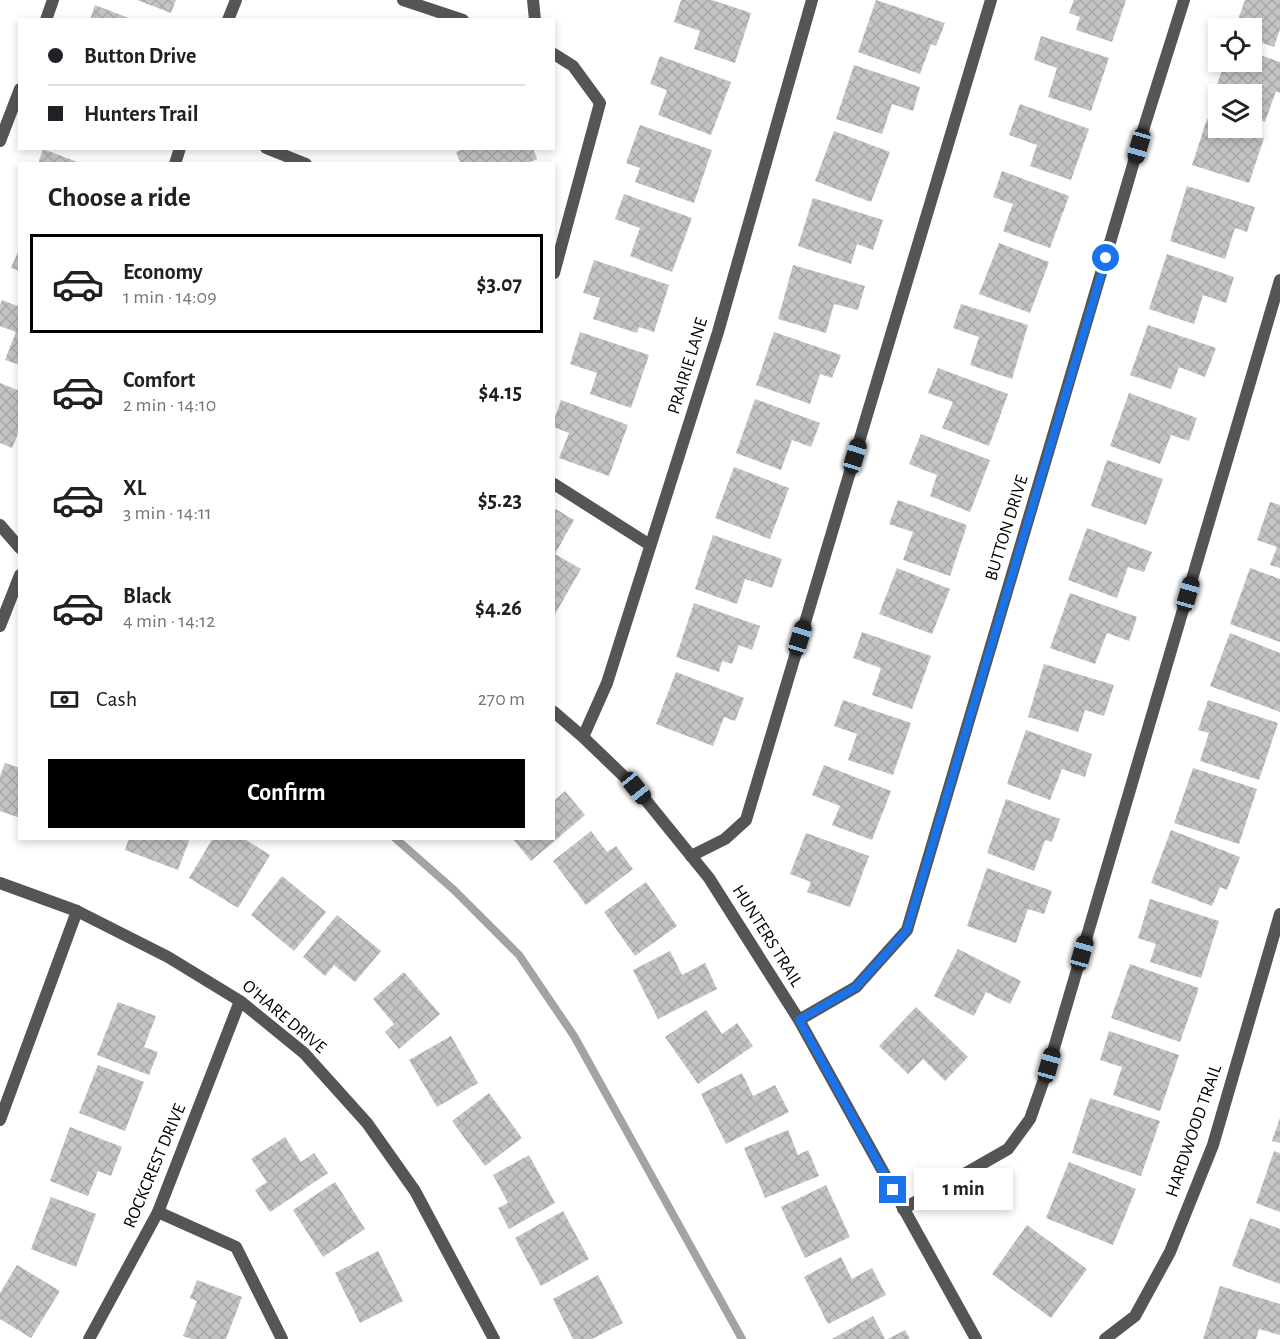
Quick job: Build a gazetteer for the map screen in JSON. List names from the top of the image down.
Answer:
{
  "streets": {
    "street": [
      "PRAIRIE LANE",
      "BUTTON DRIVE",
      "HUNTERS TRAIL",
      "O'HARE DRIVE",
      "HARDWOOD TRAIL",
      "ROCKCREST DRIVE"
    ]
  },
  "crossings": [
    ["PRAIRIE LANE", "HUNTERS TRAIL"],
    ["BUTTON DRIVE", "HUNTERS TRAIL"],
    ["O'HARE DRIVE", "ROCKCREST DRIVE"]
  ],
  "page": {
    "banner": ["Button Drive", "Hunters Trail"],
    "heading": "Choose a ride",
    "list": [
      {
        "name": "Economy",
        "note": "1 min · 14:09",
        "value": "$3.07"
      },
      {
        "name": "Comfort",
        "note": "2 min · 14:10",
        "value": "$4.15"
      },
      {
        "name": "XL",
        "note": "3 min · 14:11",
        "value": "$5.23"
      },
      {
        "name": "Black",
        "note": "4 min · 14:12",
        "value": "$4.26"
      }
    ],
    "pay": ["Cash", "270 m"],
    "buttons": "Confirm",
    "bubble": "1 min"
  }
}
